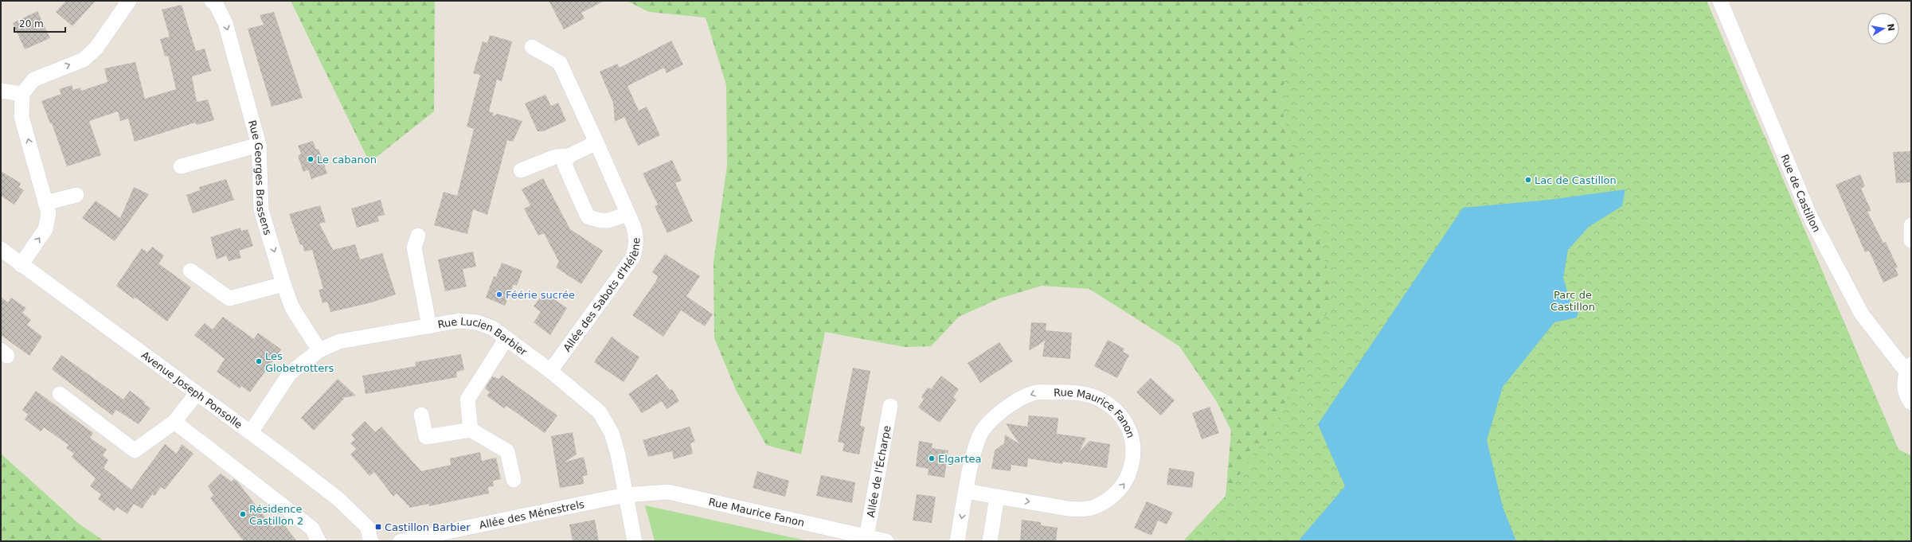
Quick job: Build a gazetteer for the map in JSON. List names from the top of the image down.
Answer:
{
  "streets": {
    "street": [
      "Rue Georges Brassens",
      "Rue de Castillon",
      "Allée des Sabots d'Hélène",
      "Rue Lucien Barbier",
      "Avenue Joseph Ponsolle",
      "Rue Maurice Fanon",
      "Allée de l'Écharpe",
      "Allée des Ménestrels"
    ]
  },
  "crossings": [
    ["Rue Georges Brassens", "Rue Lucien Barbier"],
    ["Allée des Sabots d'Hélène", "Rue Lucien Barbier"],
    ["Rue Lucien Barbier", "Avenue Joseph Ponsolle"],
    ["Rue Lucien Barbier", "Rue Maurice Fanon"],
    ["Rue Lucien Barbier", "Allée des Ménestrels"],
    ["Rue Maurice Fanon", "Allée de l'Écharpe"],
    ["Rue Maurice Fanon", "Allée des Ménestrels"]
  ],
  "one_way": ["Rue Georges Brassens"],
  "parks": ["Parc de Castillon"],
  "places": {
    "other": [
      "Le cabanon",
      "Lac de Castillon",
      "Féérie sucrée",
      "Les Globetrotters",
      "Elgartea",
      "Résidence Castillon 2"
    ],
    "transit": ["Castillon Barbier"]
  },
  "scale_bar": "20 m",
  "north": "right"
}
